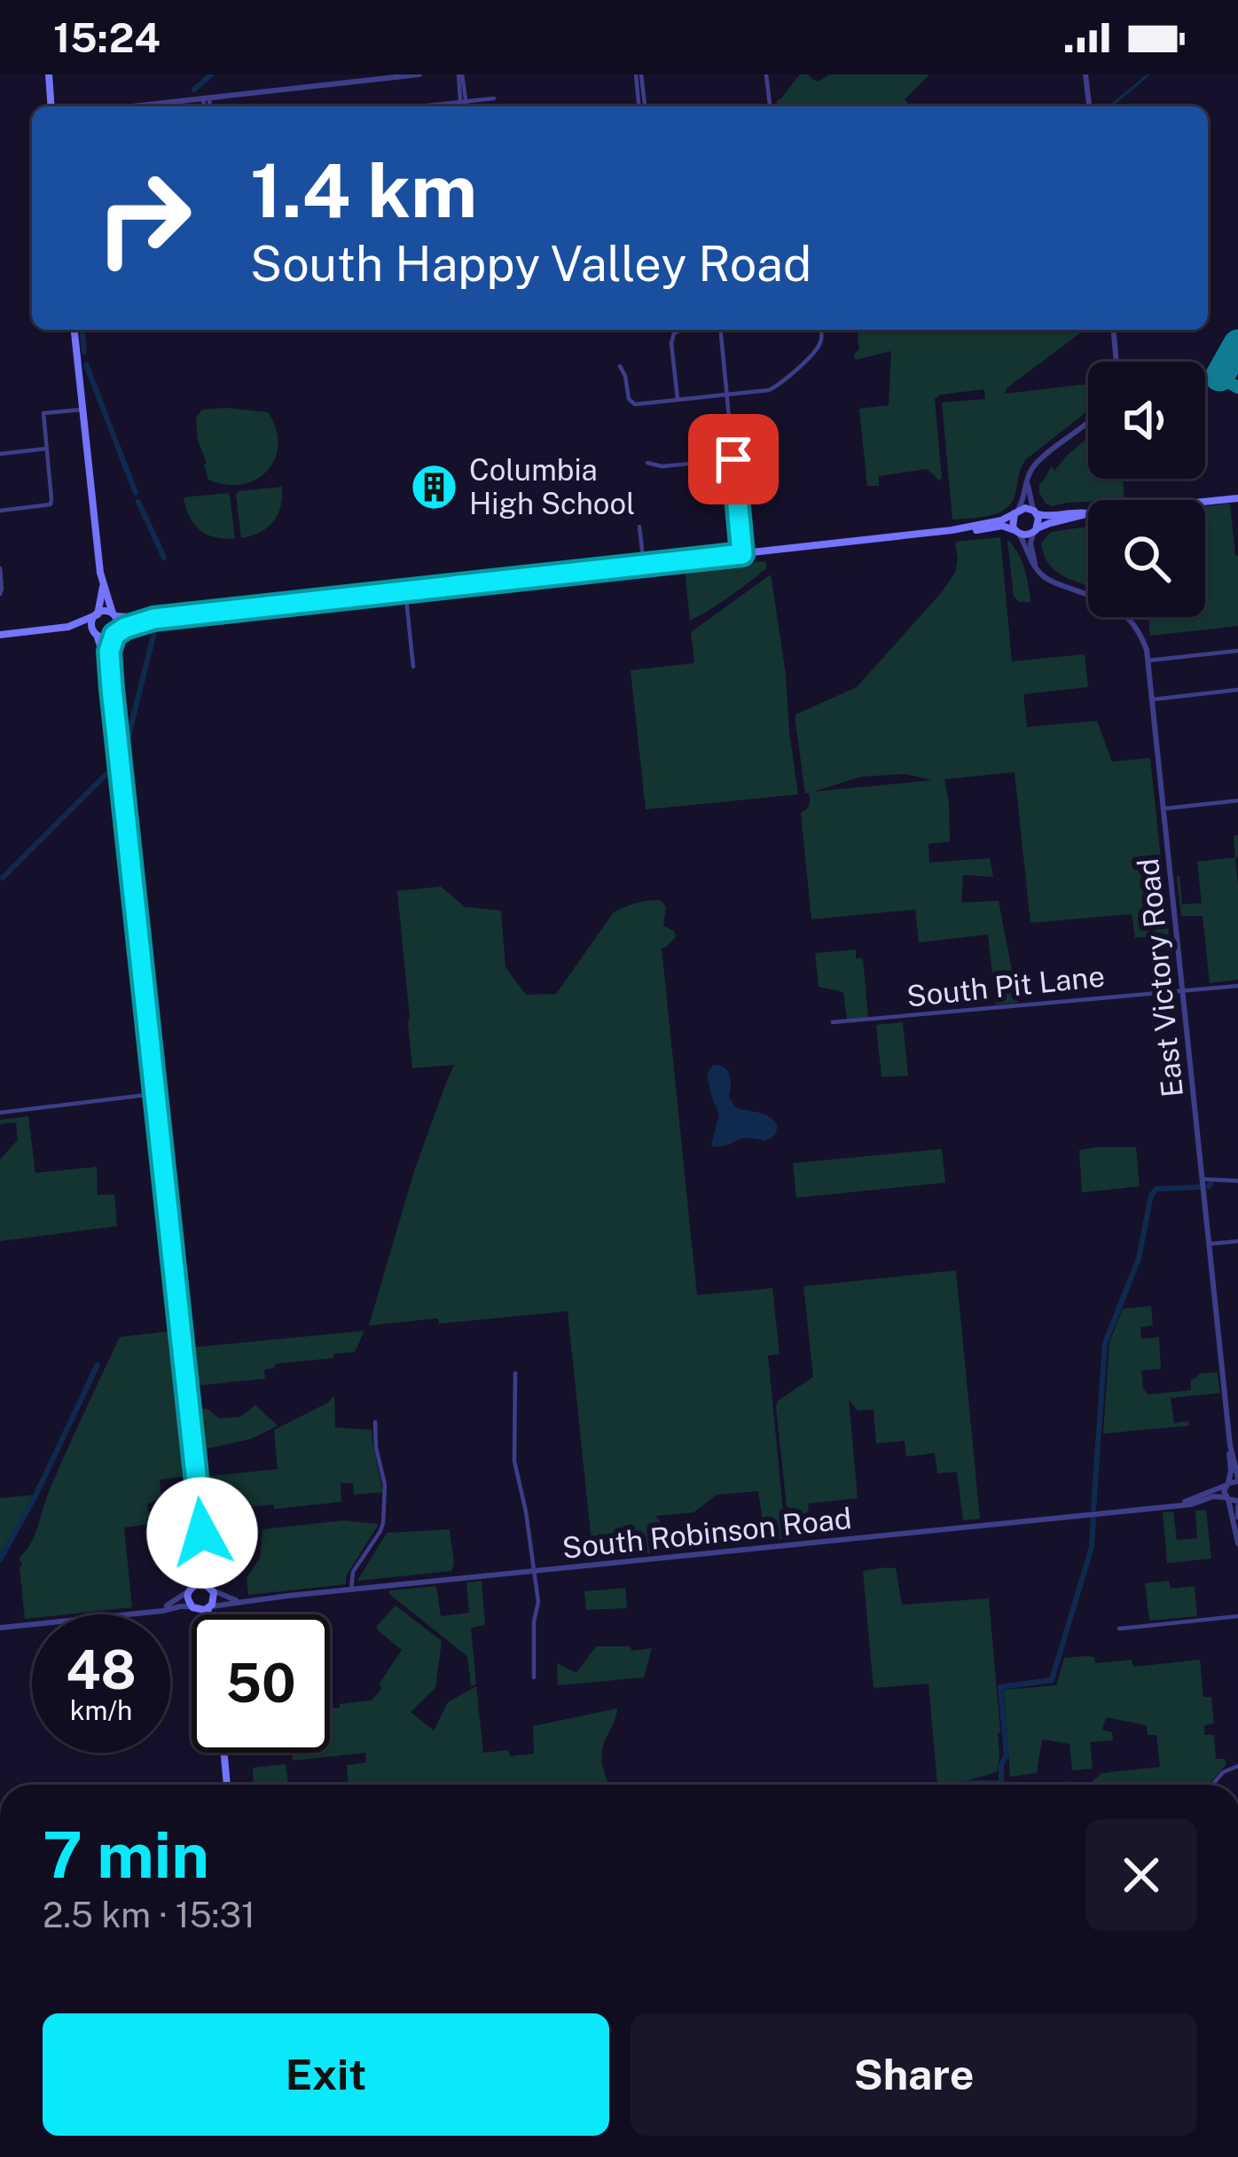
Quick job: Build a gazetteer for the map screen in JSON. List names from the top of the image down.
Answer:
{
  "streets": {
    "street": ["East Victory Road", "South Pit Lane", "South Robinson Road"]
  },
  "crossings": [
    ["East Victory Road", "South Pit Lane"],
    ["East Victory Road", "South Robinson Road"]
  ],
  "places": {
    "building": ["Columbia High School"]
  },
  "page": {
    "status": "15:24",
    "turn": ["1.4 km", "South Happy Valley Road"],
    "speed": "48 km/h",
    "limit": "50",
    "heading": ["7 min", "2.5 km · 15:31"],
    "buttons": ["Exit", "Share"]
  }
}
